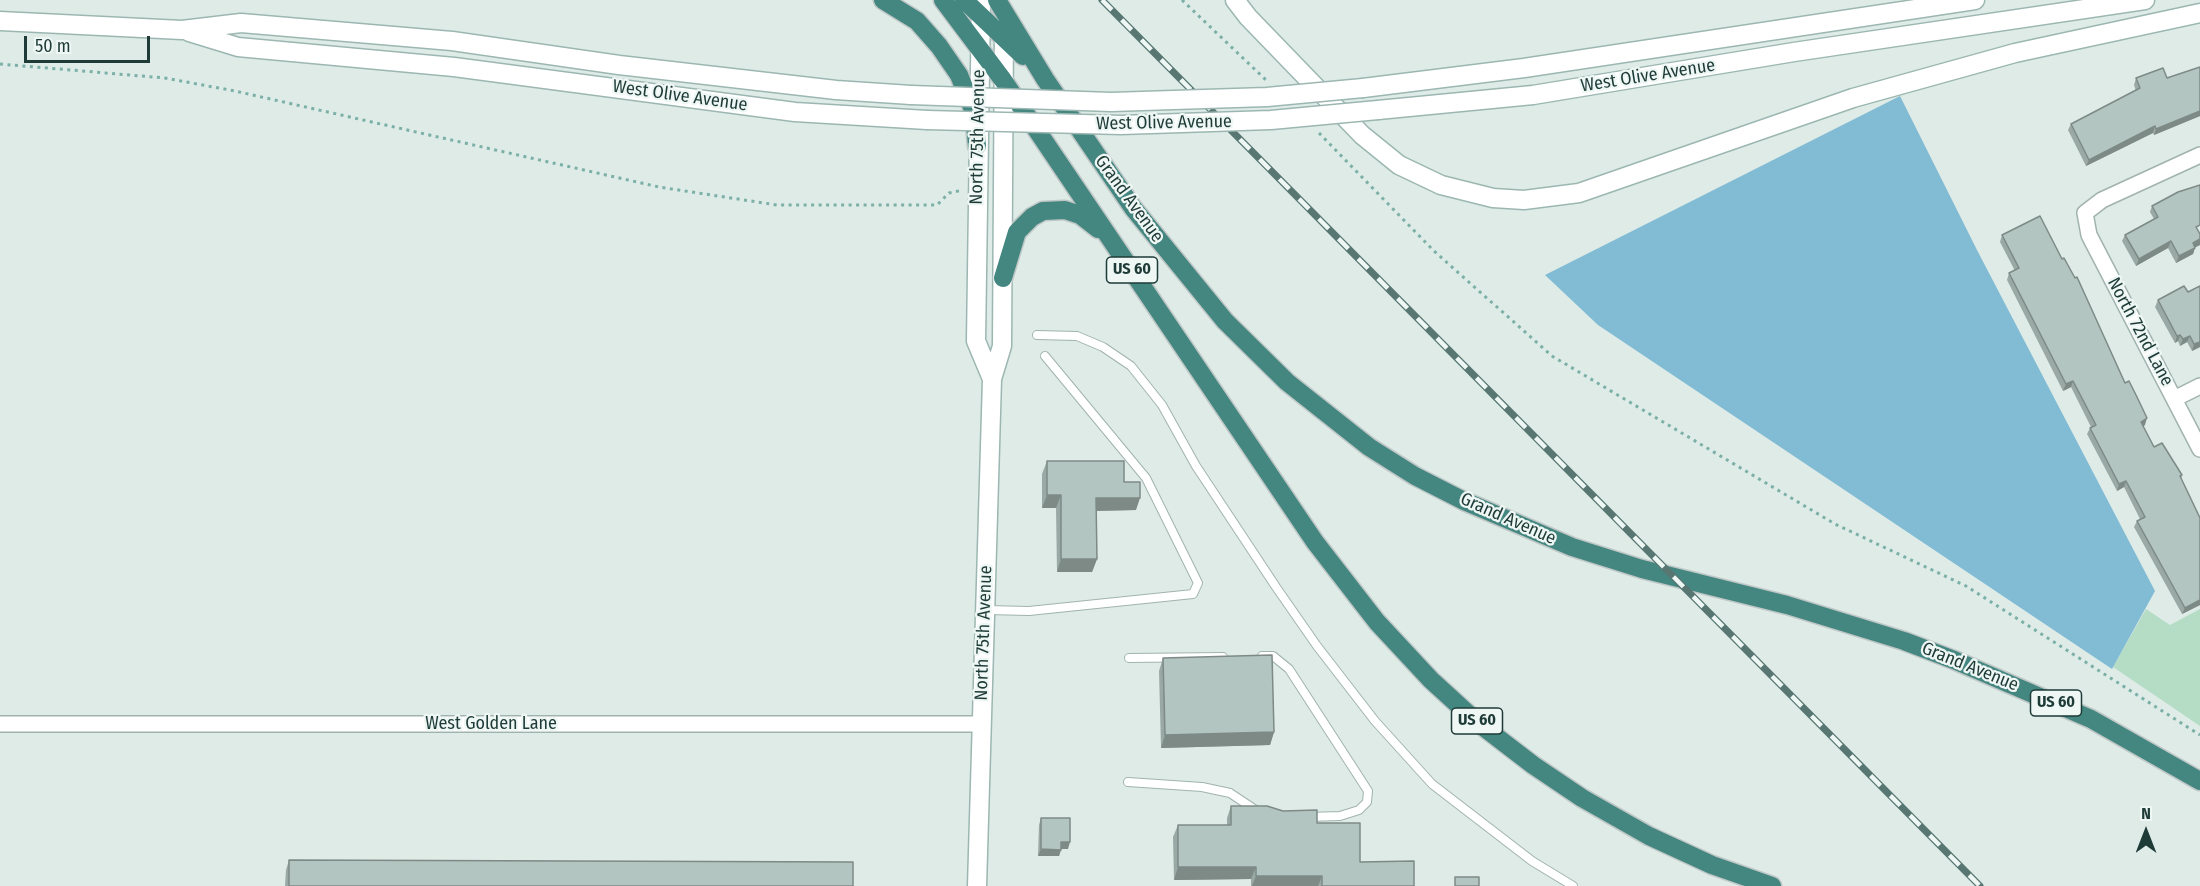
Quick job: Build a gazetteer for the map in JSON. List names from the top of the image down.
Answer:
{
  "streets": {
    "highway": ["Grand Avenue", "US 60"],
    "main road": ["West Olive Avenue", "North 75th Avenue"],
    "street": ["North 72nd Lane", "West Golden Lane"]
  },
  "crossings": [
    ["North 75th Avenue", "Grand Avenue"],
    ["North 75th Avenue", "West Golden Lane"]
  ],
  "scale_bar": "50 m",
  "north": "top"
}
